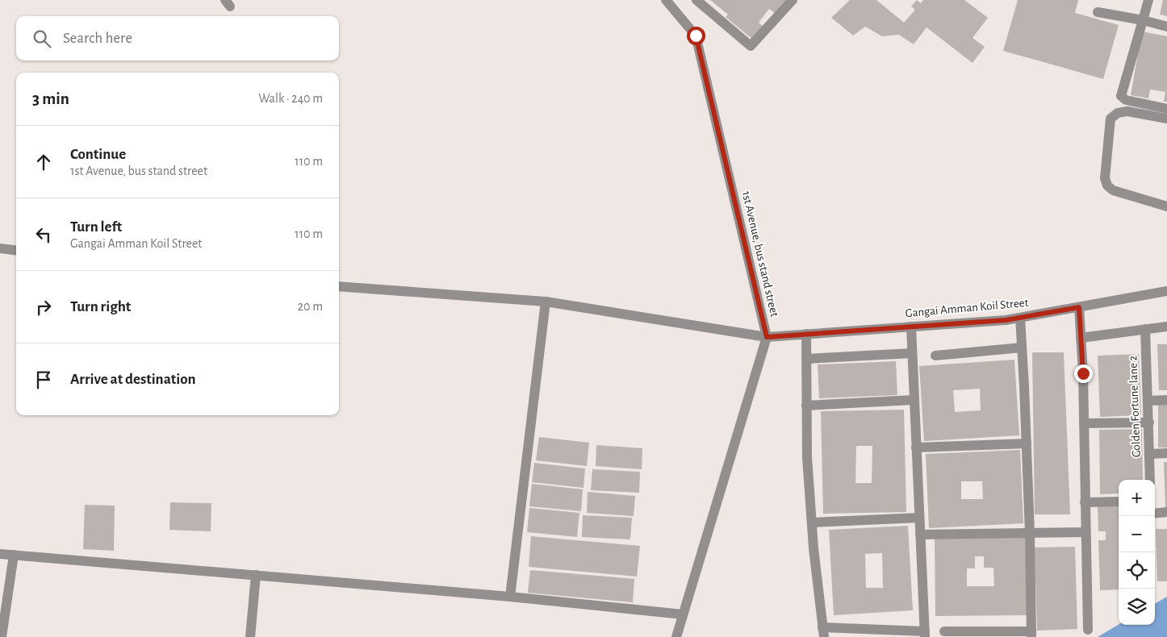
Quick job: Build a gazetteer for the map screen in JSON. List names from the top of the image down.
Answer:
{
  "streets": {
    "street": ["1st Avenue, bus stand street", "Gangai Amman Koil Street", "Golden Fortune lane 2"]
  },
  "crossings": [
    ["1st Avenue, bus stand street", "Gangai Amman Koil Street"]
  ],
  "page": {
    "search": "Search here",
    "heading": ["3 min", "Walk · 240 m"],
    "list": [
      ["Continue", "1st Avenue, bus stand street", "110 m"],
      ["Turn left", "Gangai Amman Koil Street", "110 m"],
      ["Turn right", "20 m"],
      "Arrive at destination"
    ],
    "map_buttons": ["+", "−"]
  }
}
